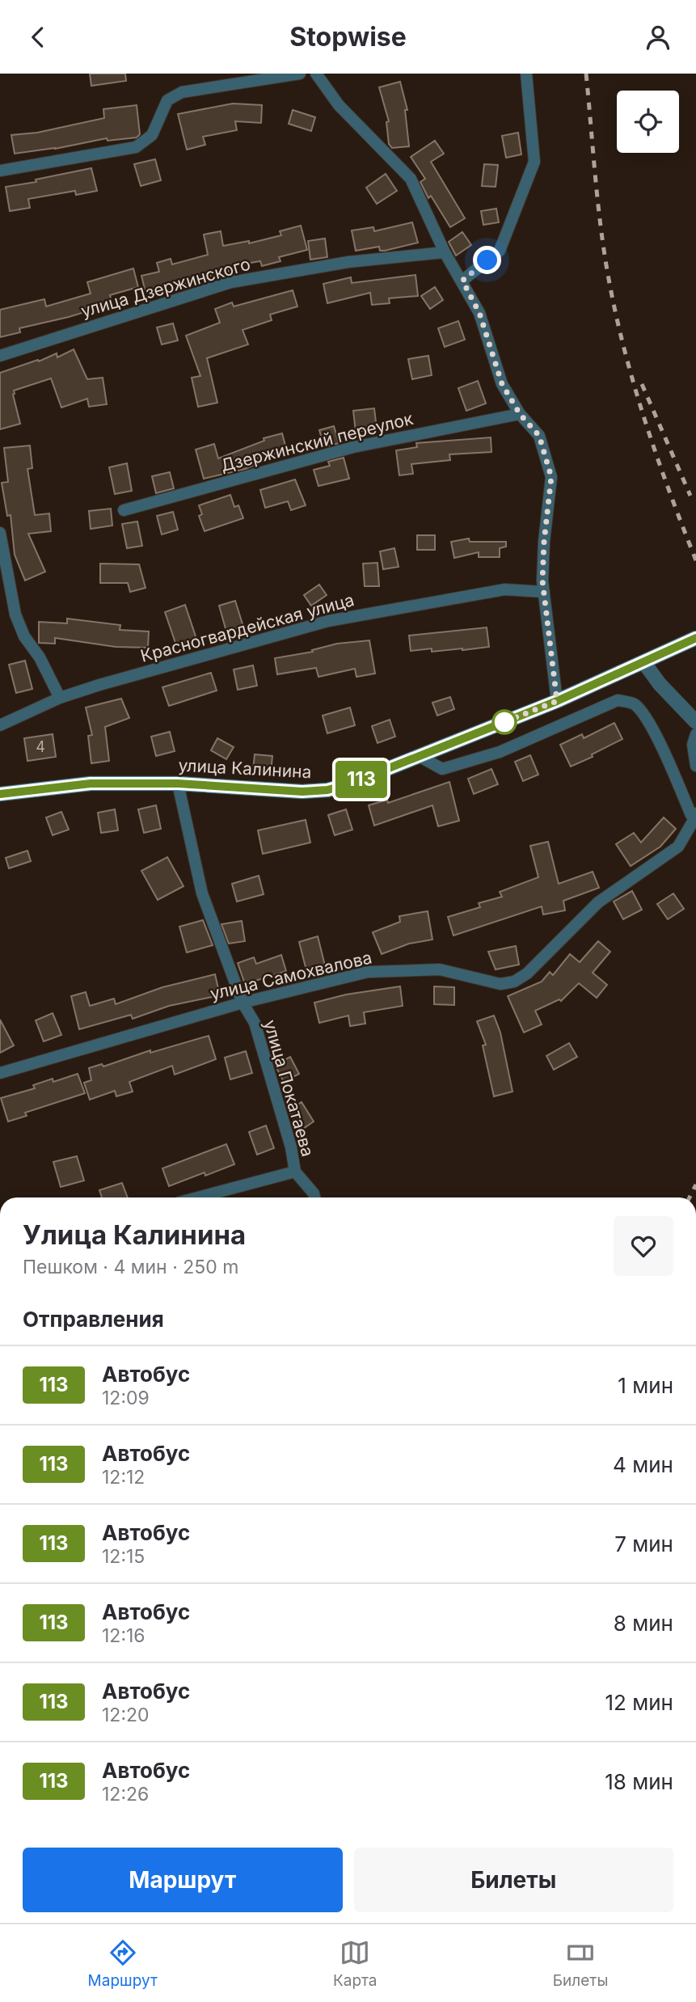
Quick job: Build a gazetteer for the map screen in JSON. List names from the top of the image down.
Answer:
{
  "streets": {
    "main road": ["улица Калинина"],
    "street": [
      "улица Дзержинского",
      "Дзержинский переулок",
      "Красногвардейская улица",
      "улица Самохвалова",
      "улица Покатаева"
    ]
  },
  "crossings": [
    ["улица Калинина", "улица Покатаева"],
    ["улица Самохвалова", "улица Покатаева"]
  ],
  "lines": ["bus line 113"],
  "house_numbers": ["4"],
  "page": {
    "header": "Stopwise",
    "on_map": "113",
    "heading": [
      ["Улица Калинина", "Пешком · 4 мин · 250 m"],
      "Отправления"
    ],
    "list": [
      {
        "mark": "113",
        "name": "Автобус",
        "note": "12:09",
        "value": "1 мин"
      },
      {
        "mark": "113",
        "name": "Автобус",
        "note": "12:12",
        "value": "4 мин"
      },
      {
        "mark": "113",
        "name": "Автобус",
        "note": "12:15",
        "value": "7 мин"
      },
      {
        "mark": "113",
        "name": "Автобус",
        "note": "12:16",
        "value": "8 мин"
      },
      {
        "mark": "113",
        "name": "Автобус",
        "note": "12:20",
        "value": "12 мин"
      },
      {
        "mark": "113",
        "name": "Автобус",
        "note": "12:26",
        "value": "18 мин"
      }
    ],
    "buttons": ["Маршрут", "Билеты"],
    "tabs": ["Маршрут", "Карта", "Билеты"]
  }
}
